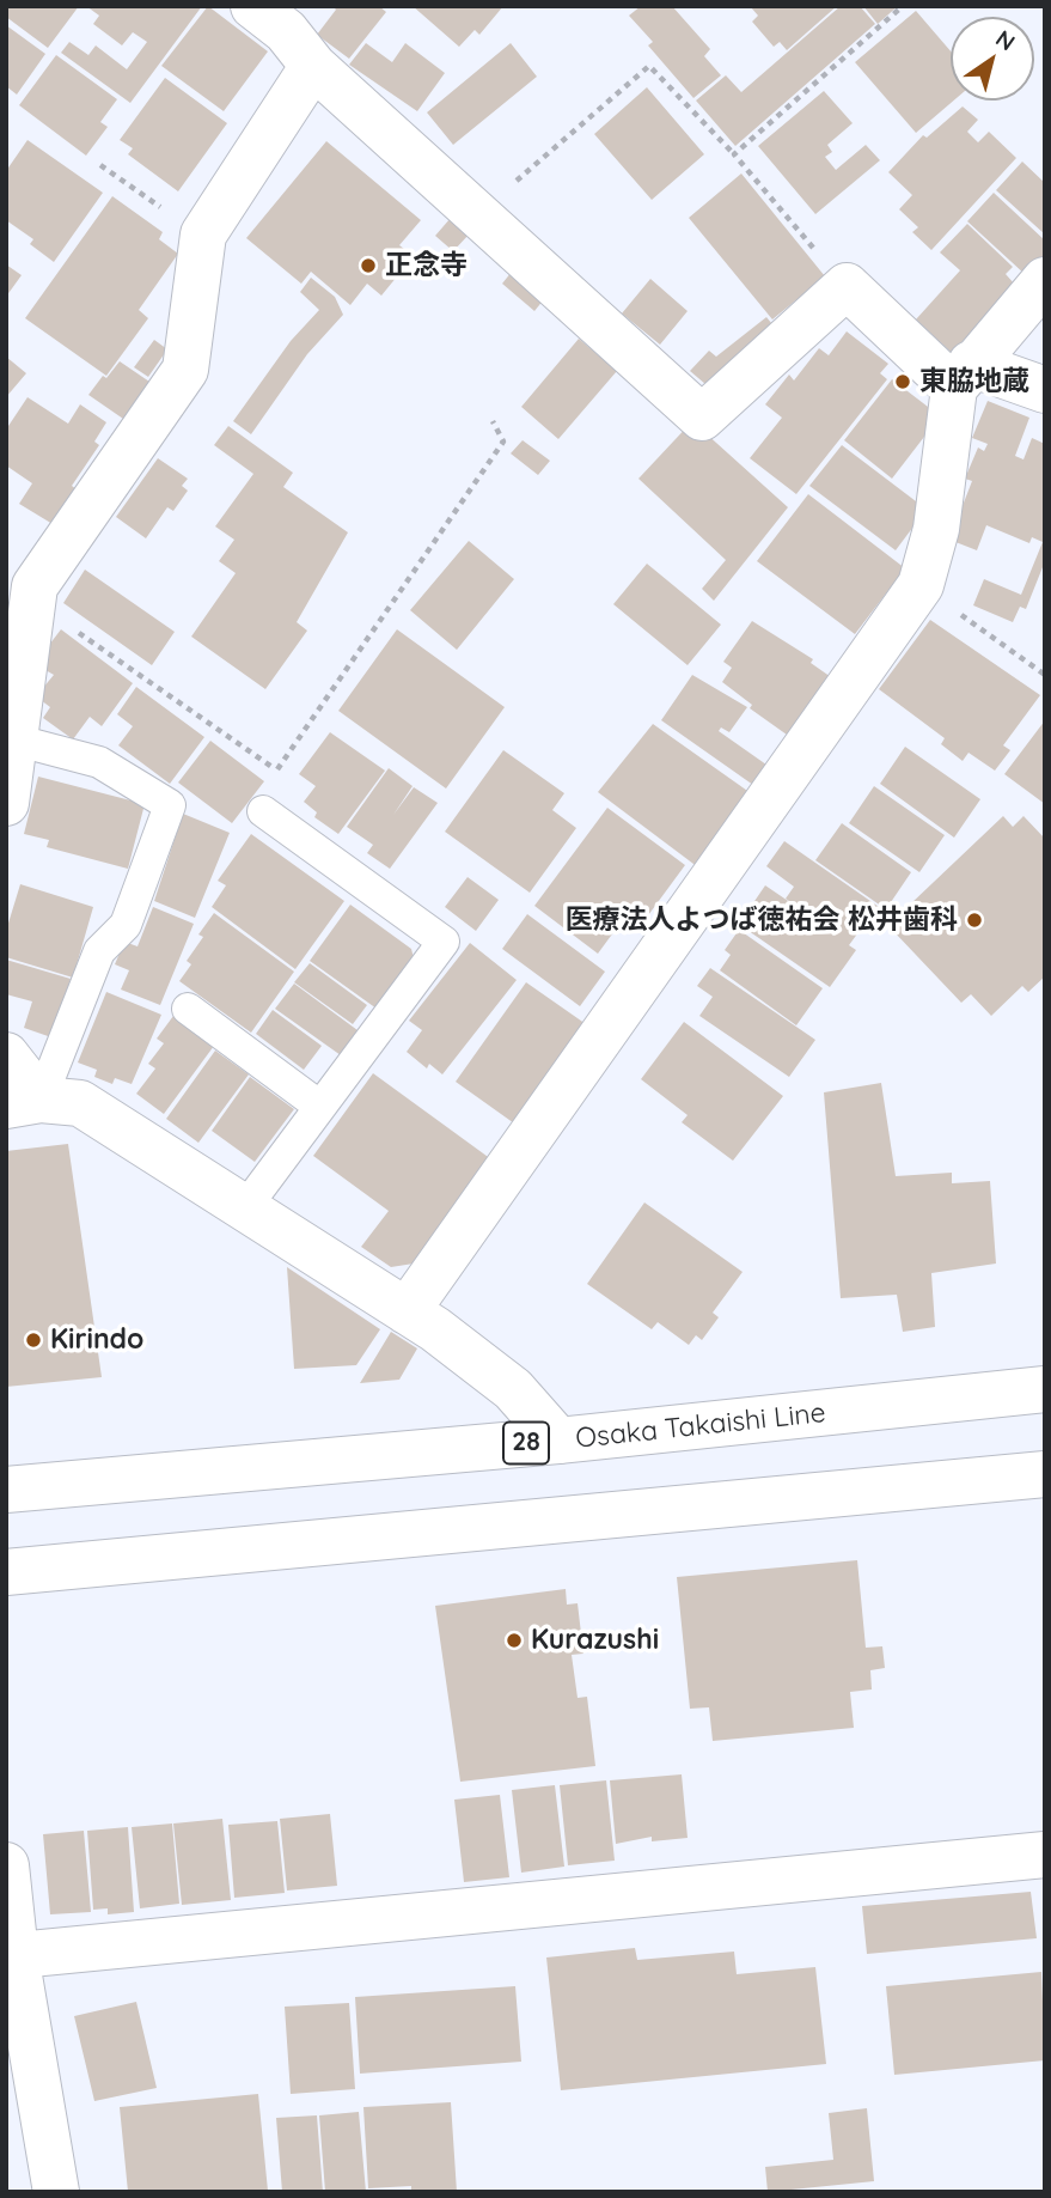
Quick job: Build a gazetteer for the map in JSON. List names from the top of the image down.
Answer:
{
  "streets": {
    "street": ["Osaka Takaishi Line", "28"]
  },
  "places": [
    "正念寺",
    "東脇地蔵",
    "医療法人よつば徳祐会 松井歯科",
    "Kirindo",
    "Kurazushi"
  ],
  "north": "top right"
}
